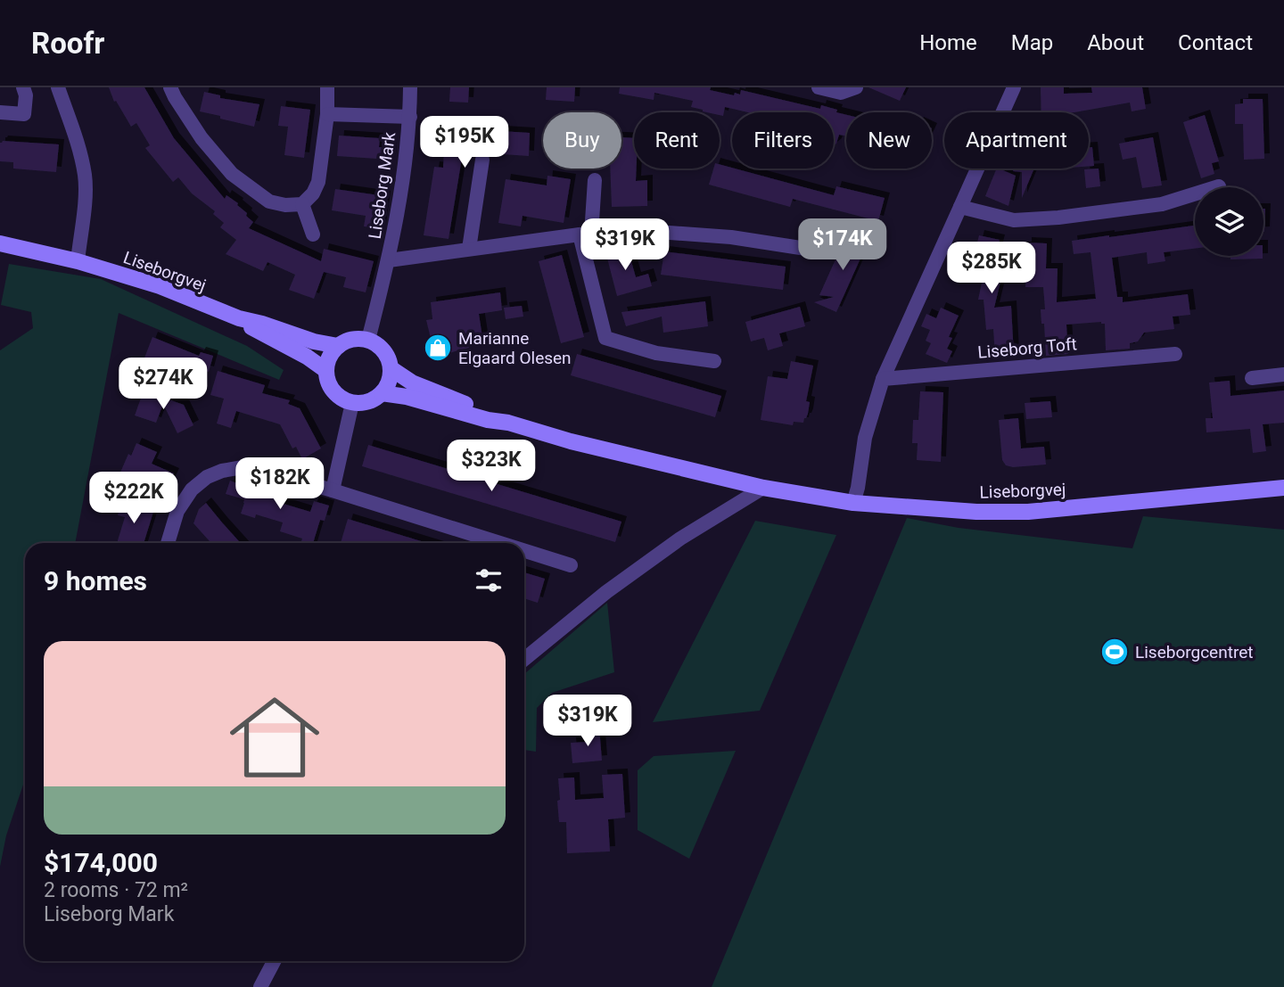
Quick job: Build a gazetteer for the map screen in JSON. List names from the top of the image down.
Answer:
{
  "streets": {
    "street": ["Liseborg Mark", "Liseborgvej", "Liseborg Toft"]
  },
  "crossings": [
    ["Liseborg Mark", "Liseborgvej"]
  ],
  "places": {
    "shop": ["Marianne Elgaard Olesen"],
    "sports": ["Liseborgcentret"]
  },
  "page": {
    "header": "Roofr",
    "nav": [
      "Home",
      "Map",
      "About",
      "Contact"
    ],
    "chip": [
      "Buy",
      "Rent",
      "Filters",
      "New",
      "Apartment"
    ],
    "price": [
      "$195K",
      "$319K",
      "$174K",
      "$285K",
      "$274K",
      "$323K",
      "$182K",
      "$222K",
      "$319K"
    ],
    "heading": "9 homes",
    "list": [
      {
        "name": "$174,000",
        "note": "2 rooms · 72 m² · Liseborg Mark"
      }
    ]
  }
}
